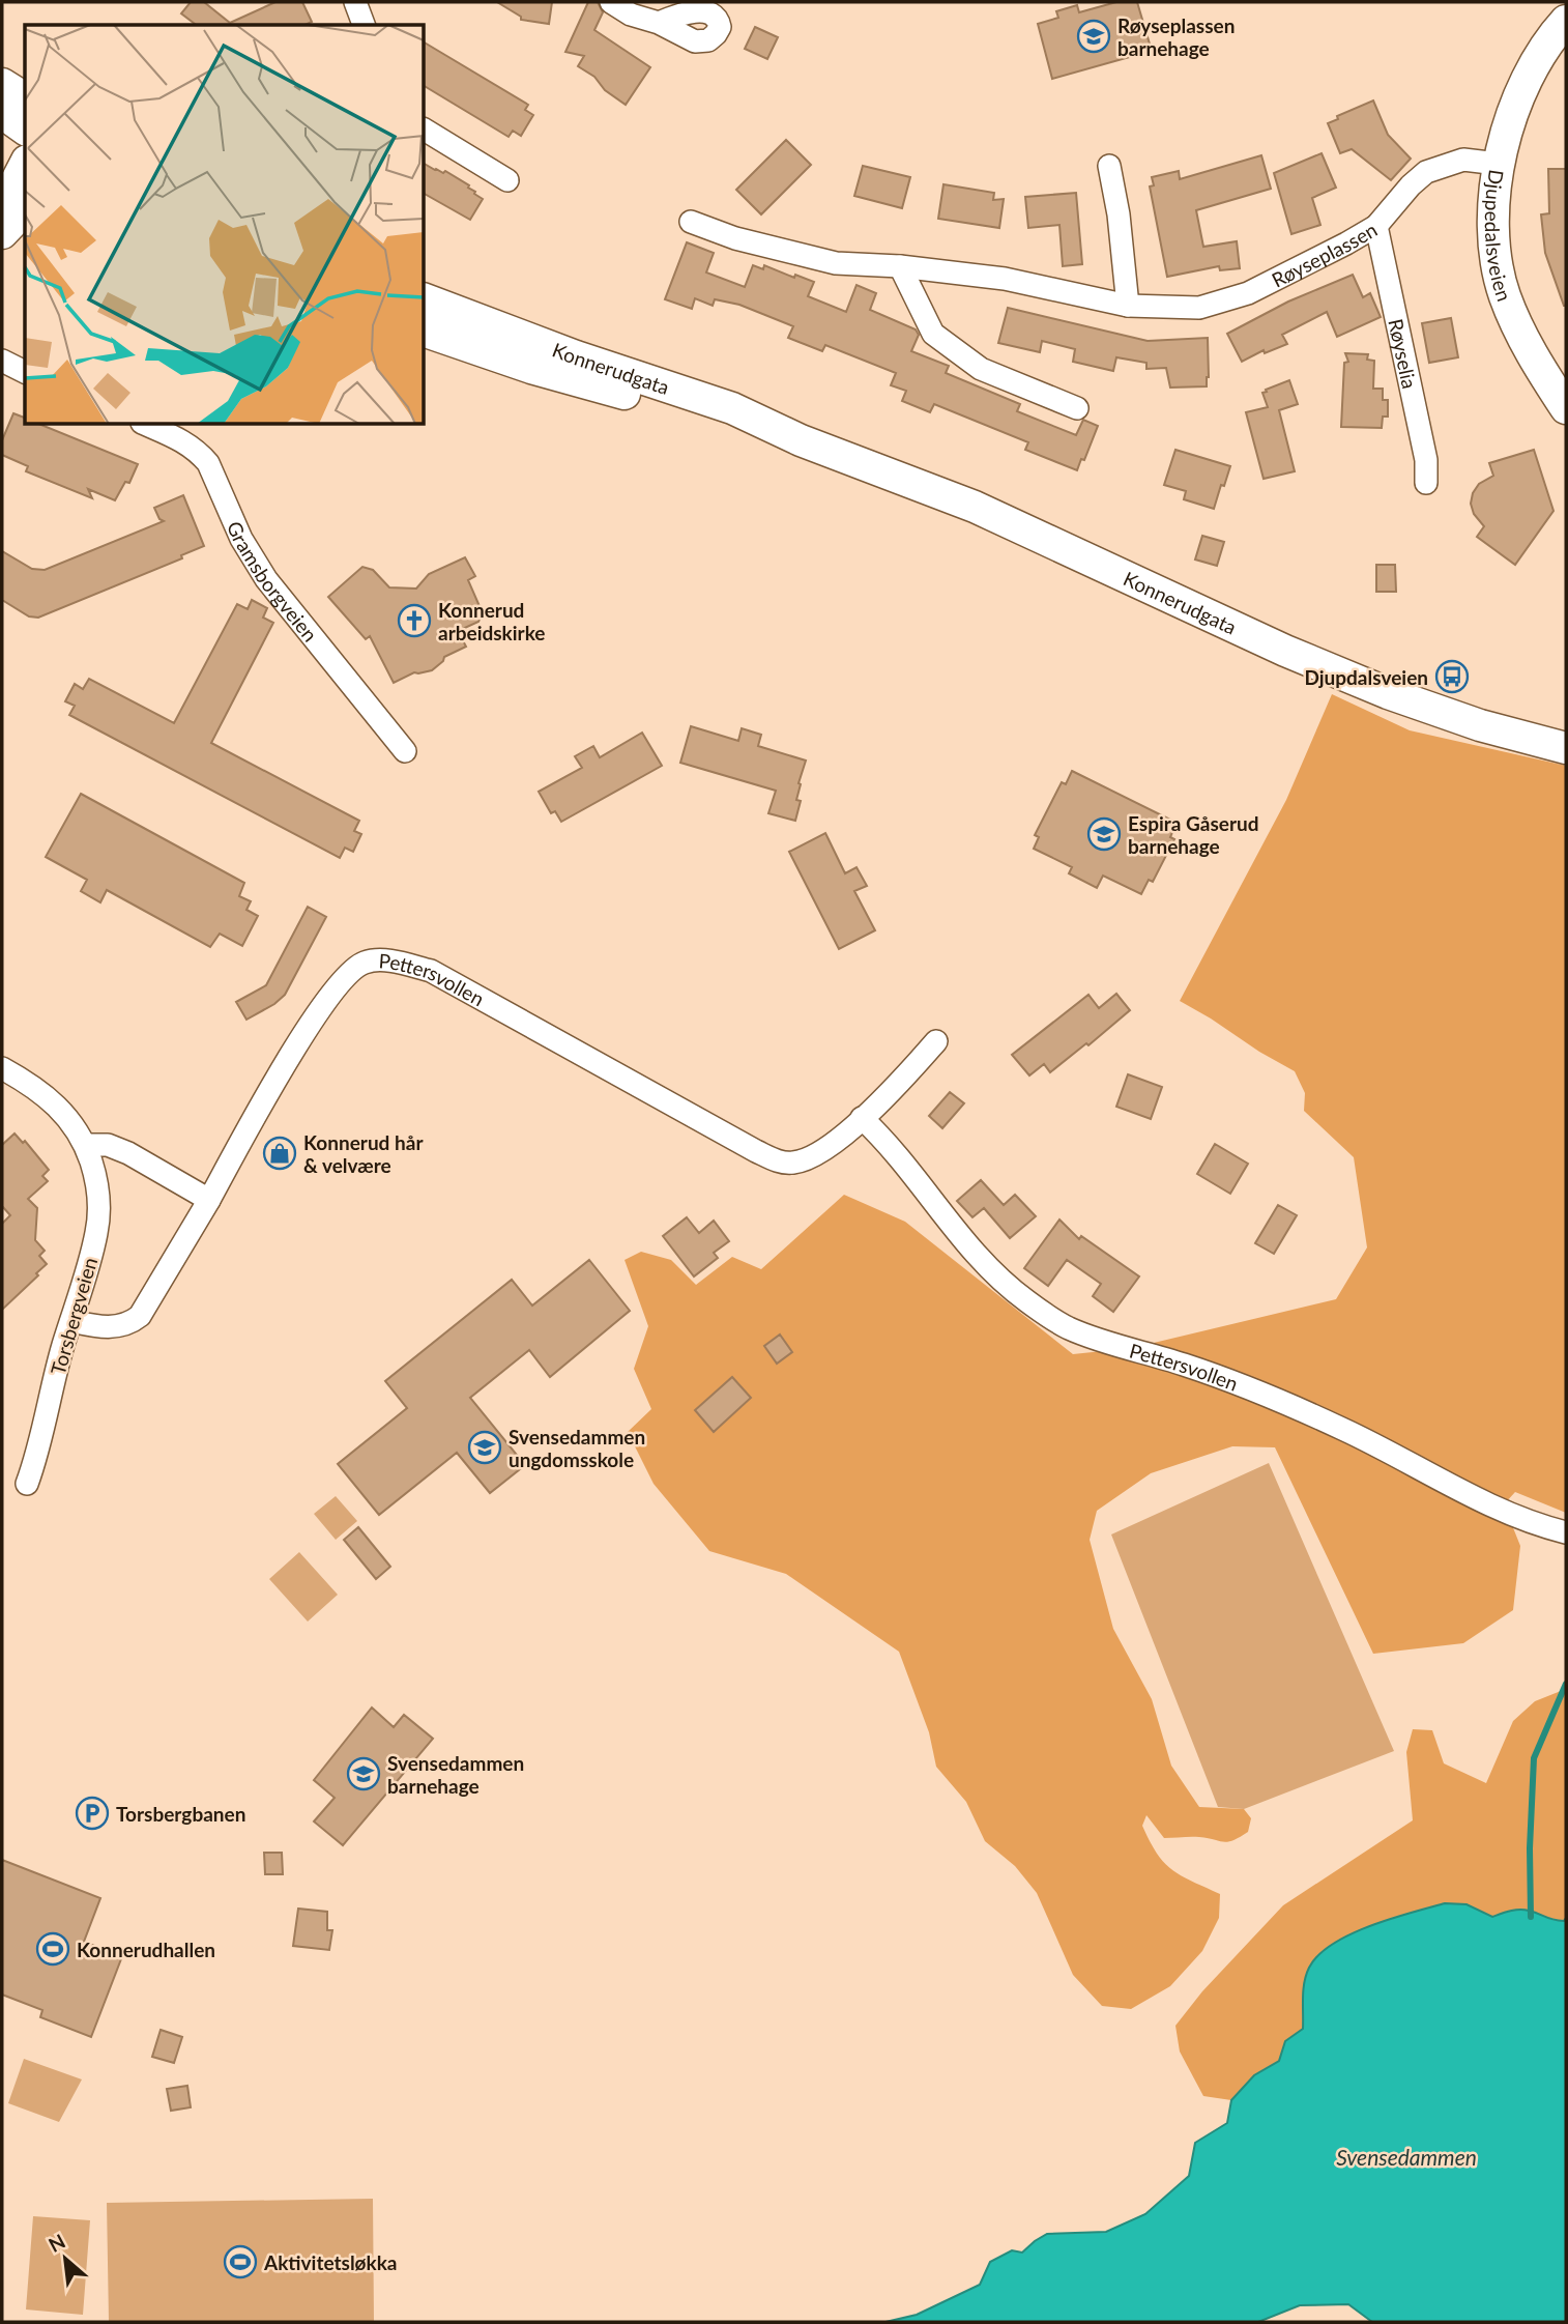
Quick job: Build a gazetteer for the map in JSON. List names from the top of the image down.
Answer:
{
  "streets": {
    "main road": ["Djupedalsveien", "Konnerudgata"],
    "street": [
      "Røyseplassen",
      "Røyselia",
      "Gramsborgveien",
      "Pettersvollen",
      "Torsbergveien"
    ]
  },
  "crossings": [
    ["Djupedalsveien", "Røyseplassen"],
    ["Røyseplassen", "Røyselia"],
    ["Pettersvollen", "Torsbergveien"]
  ],
  "water": ["Svensedammen"],
  "places": {
    "school or university": [
      "Røyseplassen barnehage",
      "Espira Gåserud barnehage",
      "Svensedammen ungdomsskole",
      "Svensedammen barnehage"
    ],
    "church": ["Konnerud arbeidskirke"],
    "bus stop": ["Djupdalsveien"],
    "shop": ["Konnerud hår & velvære"],
    "parking": ["Torsbergbanen"],
    "sports": ["Konnerudhallen", "Aktivitetsløkka"]
  },
  "north": "top left"
}
